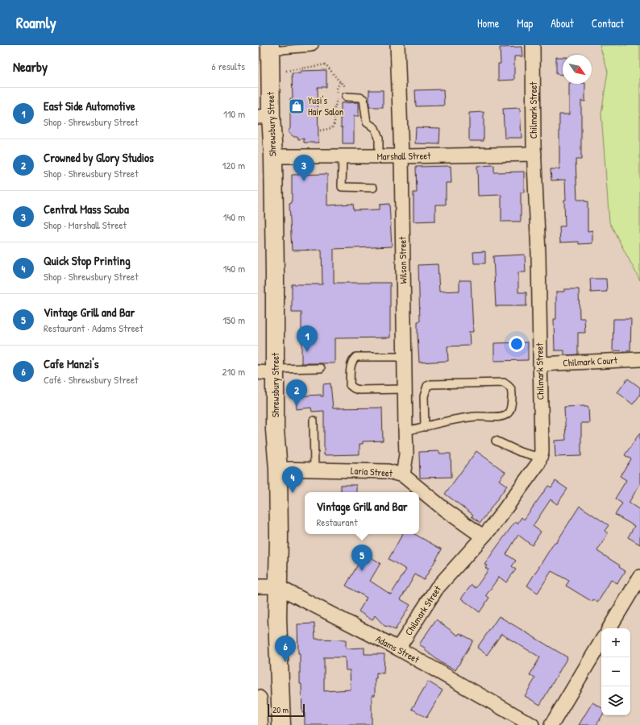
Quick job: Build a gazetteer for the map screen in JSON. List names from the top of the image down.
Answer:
{
  "streets": {
    "main road": ["Shrewsbury Street"],
    "street": [
      "Chilmark Street",
      "Marshall Street",
      "Wilson Street",
      "Chilmark Court",
      "Laria Street",
      "Adams Street"
    ]
  },
  "crossings": [
    ["Chilmark Street", "Marshall Street"],
    ["Chilmark Street", "Chilmark Court"],
    ["Chilmark Street", "Laria Street"],
    ["Chilmark Street", "Adams Street"],
    ["Shrewsbury Street", "Marshall Street"],
    ["Shrewsbury Street", "Laria Street"],
    ["Shrewsbury Street", "Adams Street"],
    ["Marshall Street", "Wilson Street"],
    ["Wilson Street", "Laria Street"]
  ],
  "places": {
    "shop": ["Yusi's Hair Salon"]
  },
  "scale_bar": "20 m",
  "north": "bottom right",
  "page": {
    "header": "Roamly",
    "nav": [
      "Home",
      "Map",
      "About",
      "Contact"
    ],
    "heading": ["Nearby", "6 results"],
    "list": [
      {
        "mark": "1",
        "name": "East Side Automotive",
        "note": "Shop · Shrewsbury Street",
        "value": "110 m"
      },
      {
        "mark": "2",
        "name": "Crowned by Glory Studios",
        "note": "Shop · Shrewsbury Street",
        "value": "120 m"
      },
      {
        "mark": "3",
        "name": "Central Mass Scuba",
        "note": "Shop · Marshall Street",
        "value": "140 m"
      },
      {
        "mark": "4",
        "name": "Quick Stop Printing",
        "note": "Shop · Shrewsbury Street",
        "value": "140 m"
      },
      {
        "mark": "5",
        "name": "Vintage Grill and Bar",
        "note": "Restaurant · Adams Street",
        "value": "150 m"
      },
      {
        "mark": "6",
        "name": "Cafe Manzi's",
        "note": "Café · Shrewsbury Street",
        "value": "210 m"
      }
    ],
    "pins": [
      "3",
      "1",
      "2",
      "4",
      "5",
      "6"
    ],
    "popup": ["Vintage Grill and Bar", "Restaurant"],
    "map_buttons": ["+", "−"],
    "scale": "20 m"
  }
}
